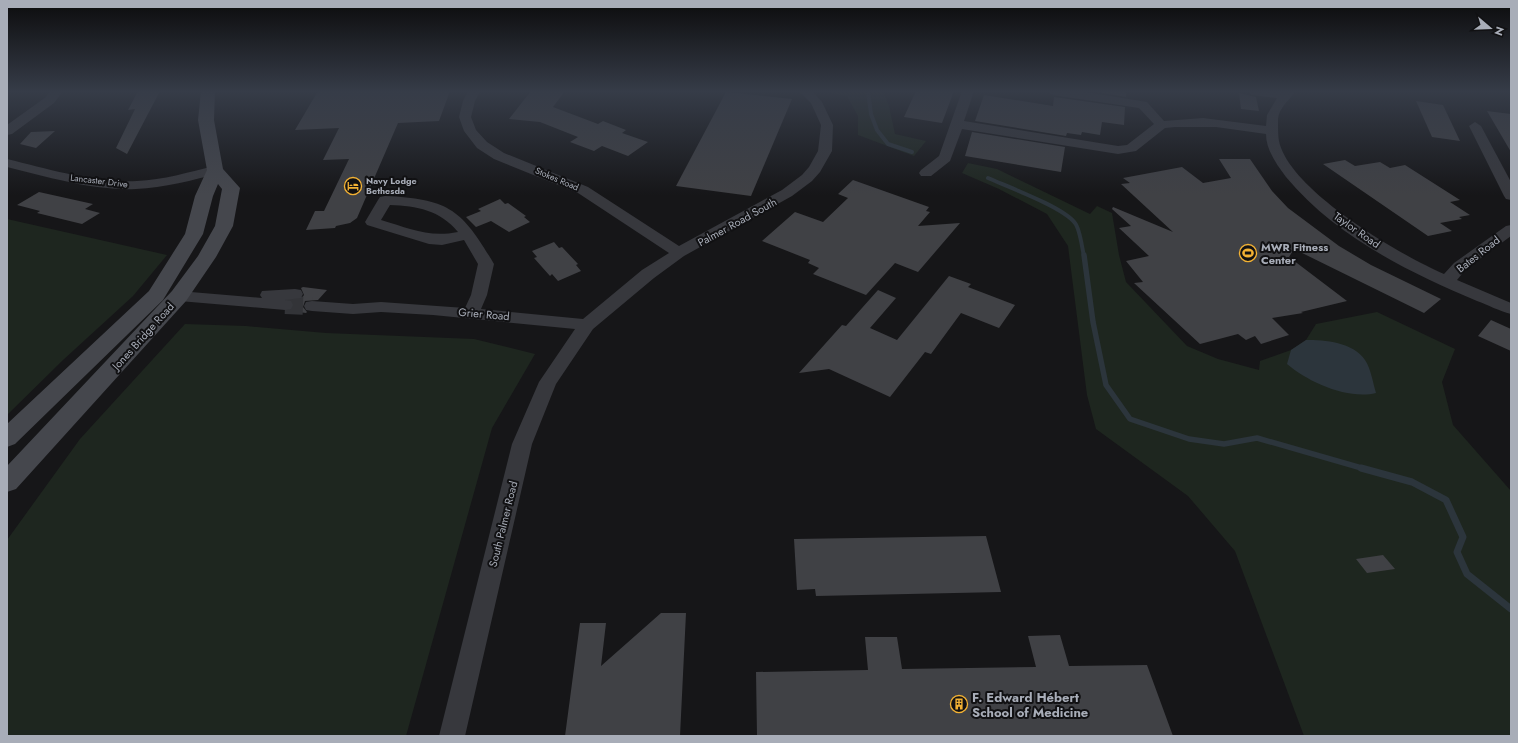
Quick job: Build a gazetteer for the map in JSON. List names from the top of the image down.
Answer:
{
  "streets": {
    "main road": ["Jones Bridge Road"],
    "street": [
      "Stokes Road",
      "Lancaster Drive",
      "Palmer Road South",
      "Taylor Road",
      "Bates Road",
      "Grier Road",
      "South Palmer Road"
    ]
  },
  "crossings": [
    ["Stokes Road", "Palmer Road South"],
    ["Lancaster Drive", "Jones Bridge Road"],
    ["Palmer Road South", "Grier Road"],
    ["Palmer Road South", "South Palmer Road"],
    ["Taylor Road", "Bates Road"],
    ["Grier Road", "South Palmer Road"]
  ],
  "places": {
    "hotel": ["Navy Lodge Bethesda"],
    "sports": ["MWR Fitness Center"],
    "building": ["F. Edward Hébert School of Medicine"]
  },
  "north": "right"
}
